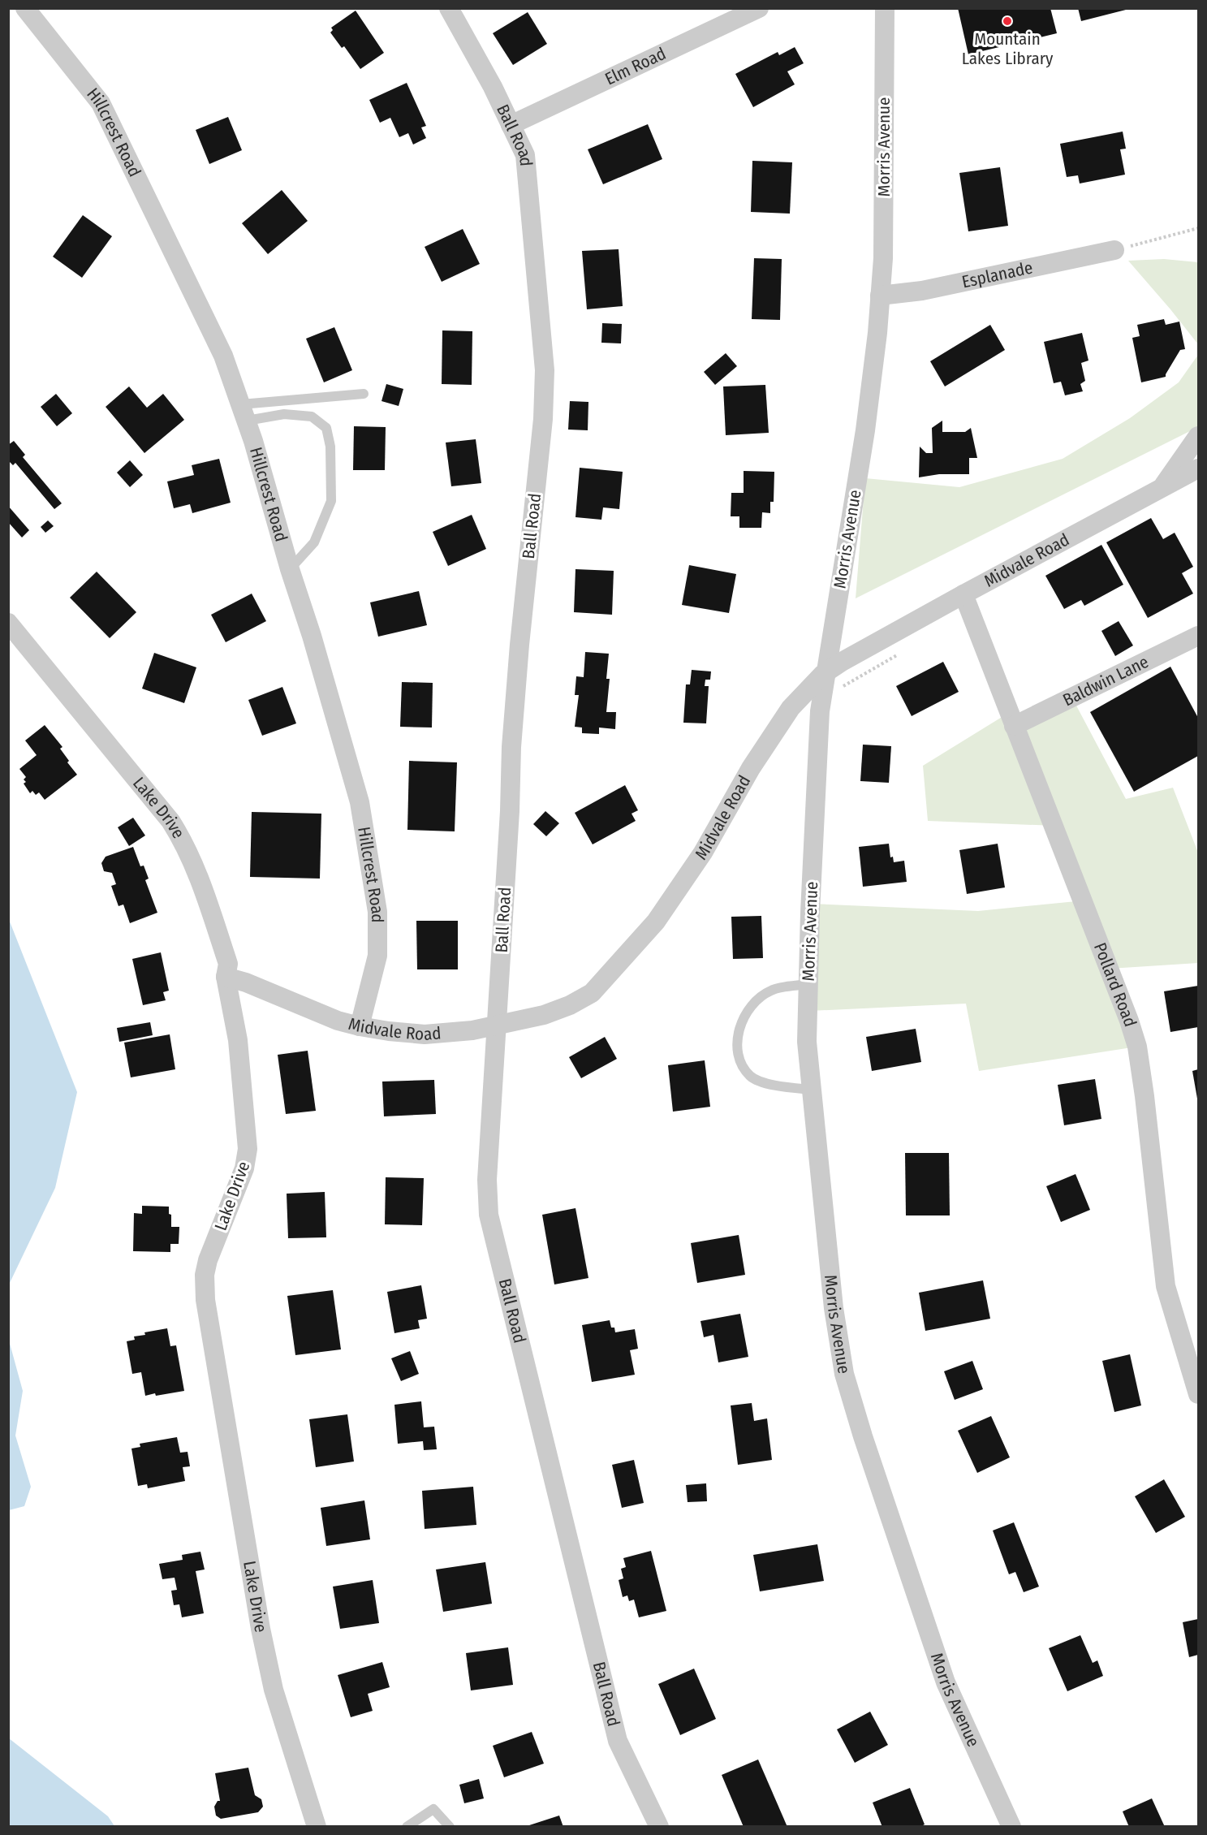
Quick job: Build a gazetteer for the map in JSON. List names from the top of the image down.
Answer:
{
  "streets": {
    "street": [
      "Elm Road",
      "Hillcrest Road",
      "Ball Road",
      "Morris Avenue",
      "Esplanade",
      "Midvale Road",
      "Baldwin Lane",
      "Lake Drive",
      "Pollard Road"
    ]
  },
  "crossings": [
    ["Elm Road", "Ball Road"],
    ["Hillcrest Road", "Midvale Road"],
    ["Ball Road", "Midvale Road"],
    ["Morris Avenue", "Esplanade"],
    ["Morris Avenue", "Midvale Road"],
    ["Midvale Road", "Lake Drive"],
    ["Midvale Road", "Pollard Road"],
    ["Baldwin Lane", "Pollard Road"]
  ],
  "places": ["Mountain Lakes Library"]
}
